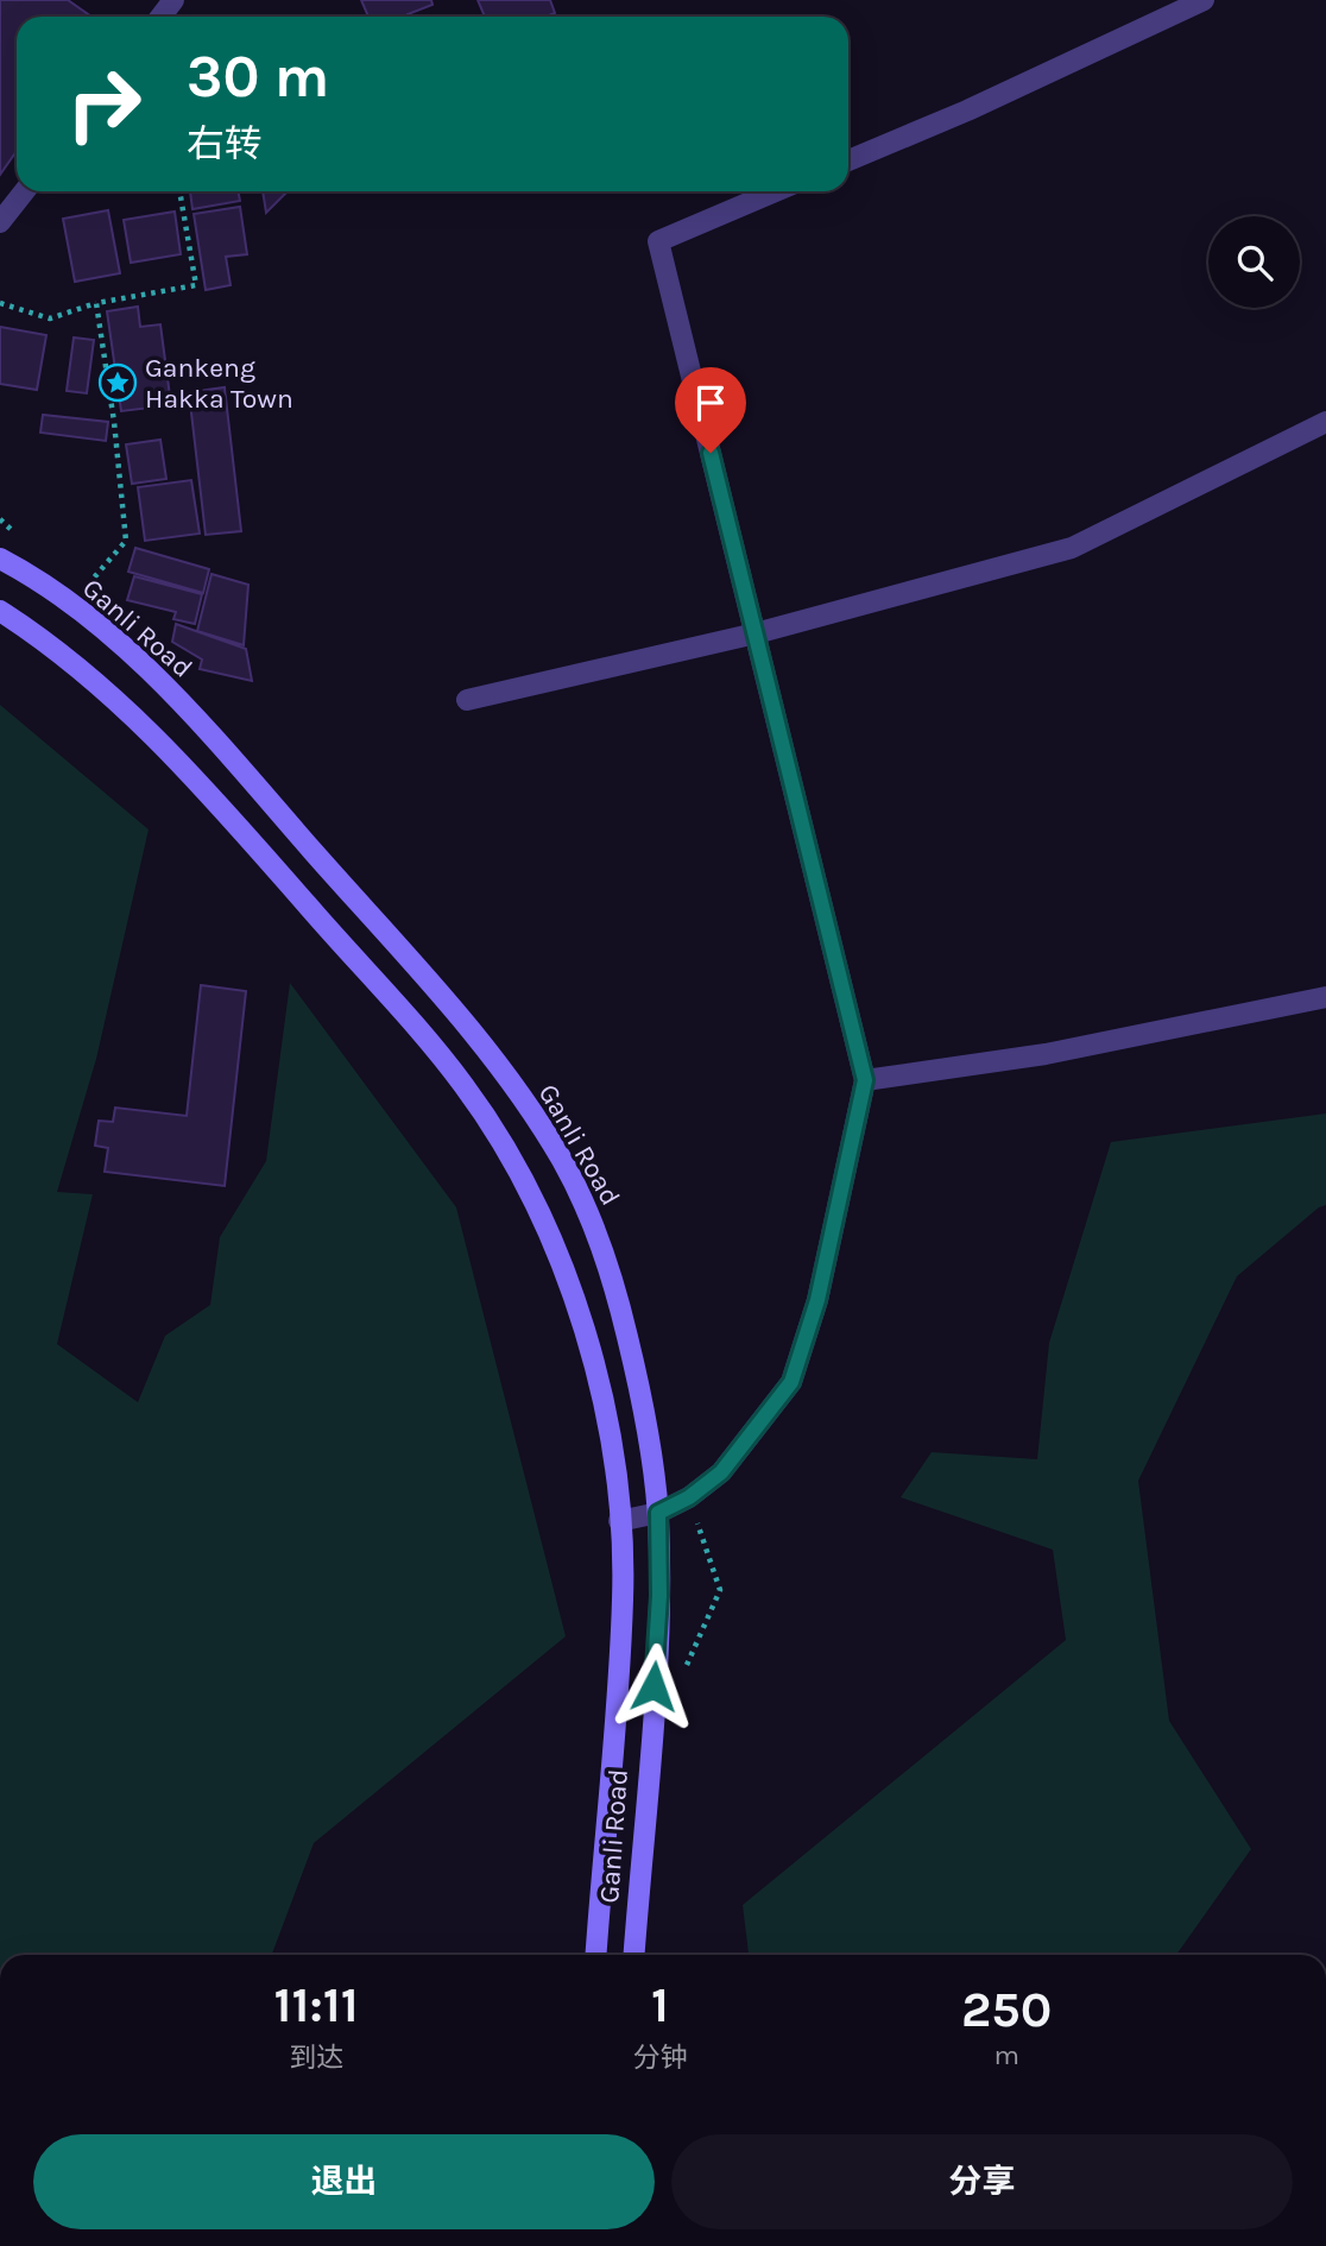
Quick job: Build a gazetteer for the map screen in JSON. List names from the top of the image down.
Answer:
{
  "streets": {
    "main road": ["Ganli Road"]
  },
  "places": {
    "place": ["Gankeng Hakka Town"]
  },
  "page": {
    "turn": ["30 m", "右转"],
    "eta": [
      "11:11",
      "到达",
      "1",
      "分钟",
      "250",
      "m"
    ],
    "buttons": ["退出", "分享"]
  }
}
